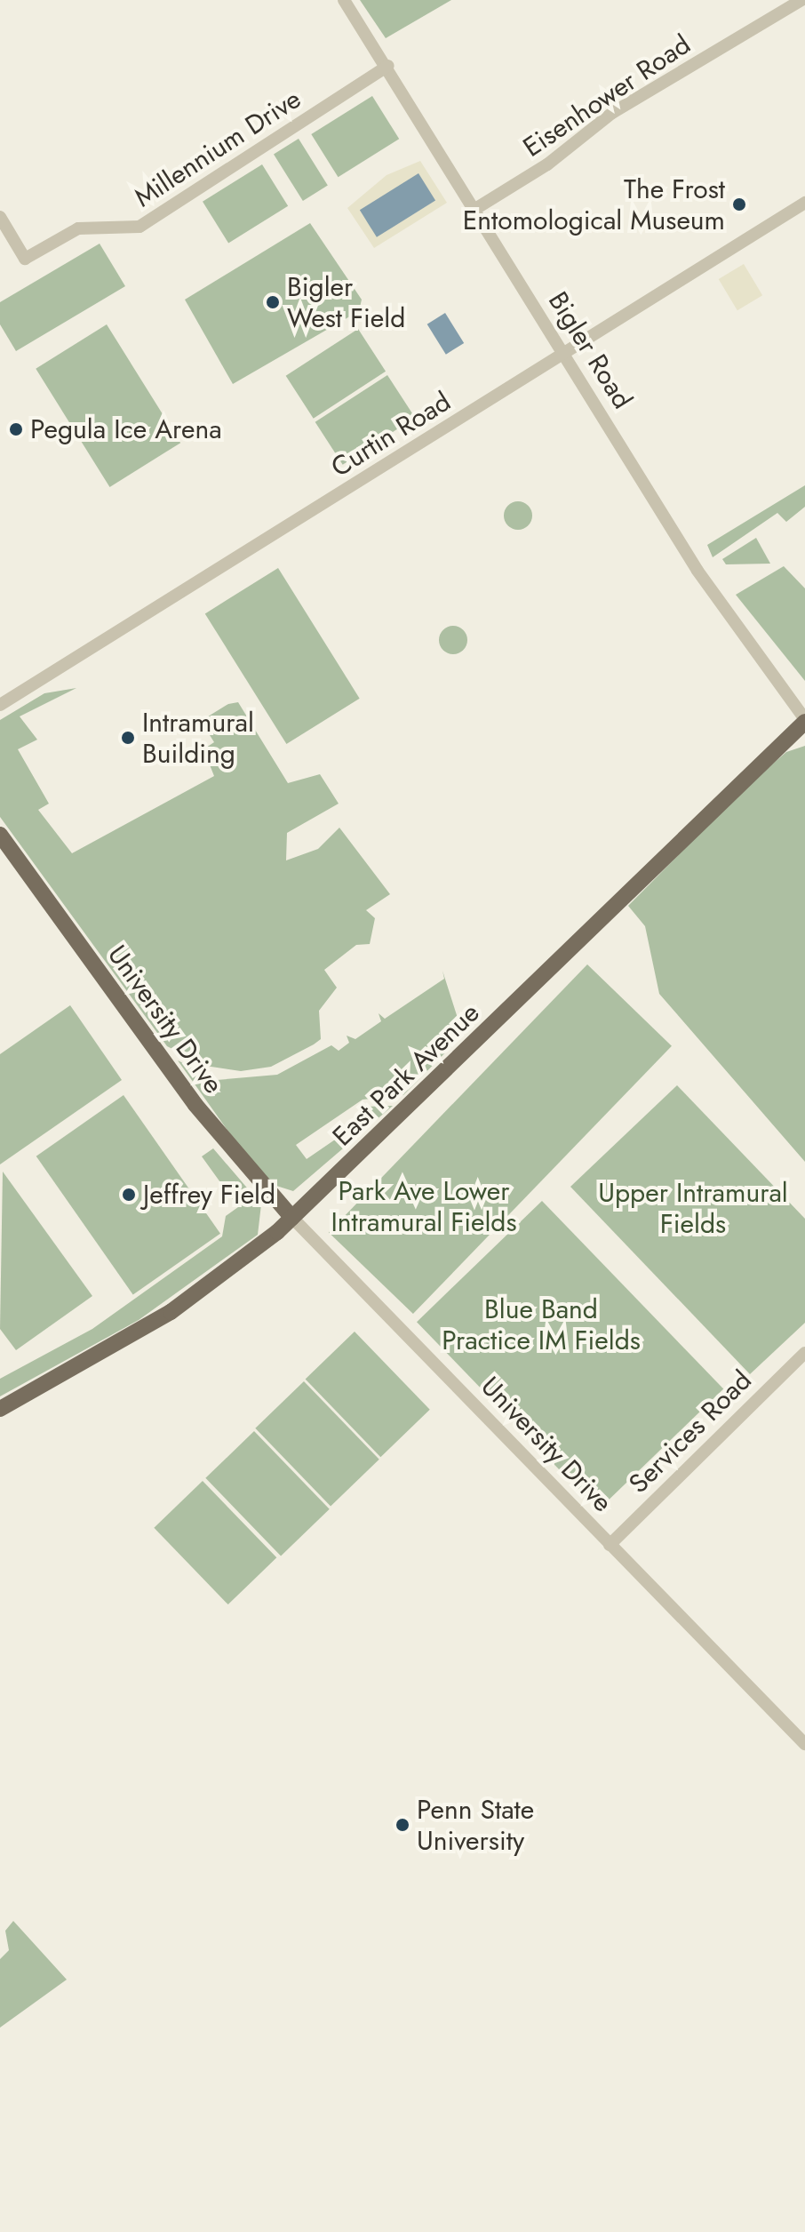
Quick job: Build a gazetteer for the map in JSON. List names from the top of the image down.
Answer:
{
  "streets": {
    "main road": ["University Drive", "East Park Avenue"],
    "street": [
      "Eisenhower Road",
      "Millennium Drive",
      "Bigler Road",
      "Curtin Road",
      "Services Road"
    ]
  },
  "crossings": [
    ["Eisenhower Road", "Bigler Road"],
    ["Millennium Drive", "Bigler Road"],
    ["Bigler Road", "Curtin Road"],
    ["Bigler Road", "East Park Avenue"],
    ["University Drive", "East Park Avenue"],
    ["University Drive", "Services Road"]
  ],
  "parks": ["Park Ave Lower Intramural Fields", "Upper Intramural Fields", "Blue Band Practice IM Fields"],
  "places": [
    "The Frost Entomological Museum",
    "Bigler West Field",
    "Pegula Ice Arena",
    "Intramural Building",
    "Jeffrey Field",
    "Penn State University"
  ]
}
